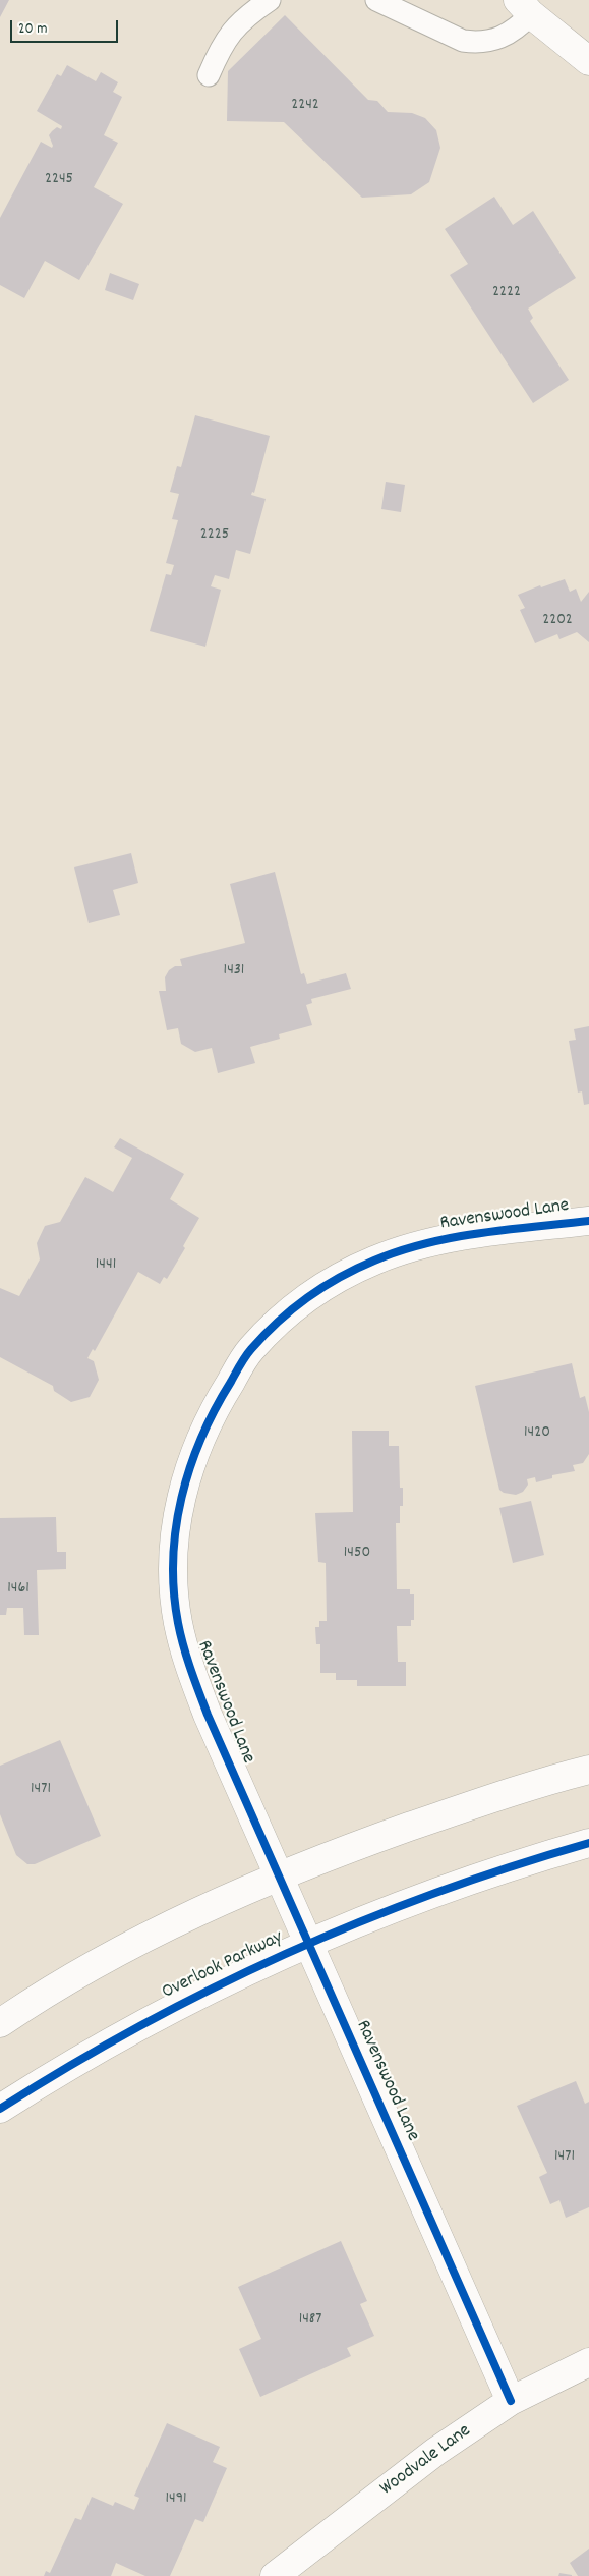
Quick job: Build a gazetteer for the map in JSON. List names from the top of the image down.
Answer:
{
  "streets": {
    "street": ["Ravenswood Lane", "Overlook Parkway", "Woodvale Lane"]
  },
  "crossings": [
    ["Ravenswood Lane", "Overlook Parkway"],
    ["Ravenswood Lane", "Woodvale Lane"]
  ],
  "house_numbers": [
    "2242",
    "2245",
    "2222",
    "2225",
    "2202",
    "1431",
    "1441",
    "1420",
    "1450",
    "1461",
    "1471",
    "1471",
    "1487",
    "1491"
  ],
  "scale_bar": "20 m"
}
